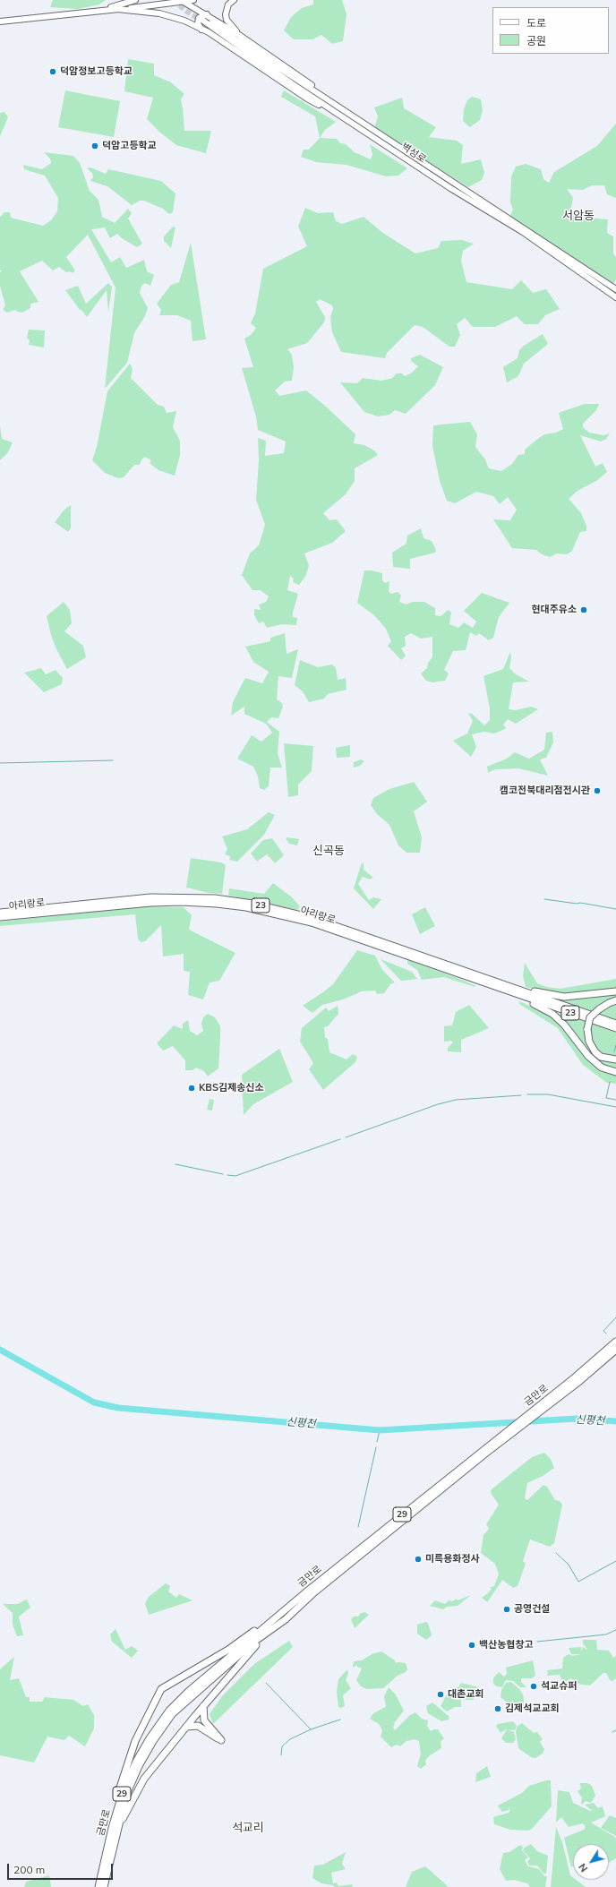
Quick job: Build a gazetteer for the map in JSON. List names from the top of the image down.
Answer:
{
  "streets": {
    "highway": [
      "아리랑로",
      "23",
      "금만로",
      "29"
    ],
    "main road": ["벽성로"]
  },
  "districts": ["서암동", "신곡동", "석교리"],
  "water": ["신평천"],
  "places": [
    "덕암정보고등학교",
    "덕암고등학교",
    "현대주유소",
    "캠코전북대리점전시관",
    "KBS김제송신소",
    "미륵용화정사",
    "공영건설",
    "백산농협창고",
    "석교슈퍼",
    "대촌교회",
    "김제석교교회"
  ],
  "legend": ["도로", "공원"],
  "scale_bar": "200 m",
  "north": "bottom left"
}
